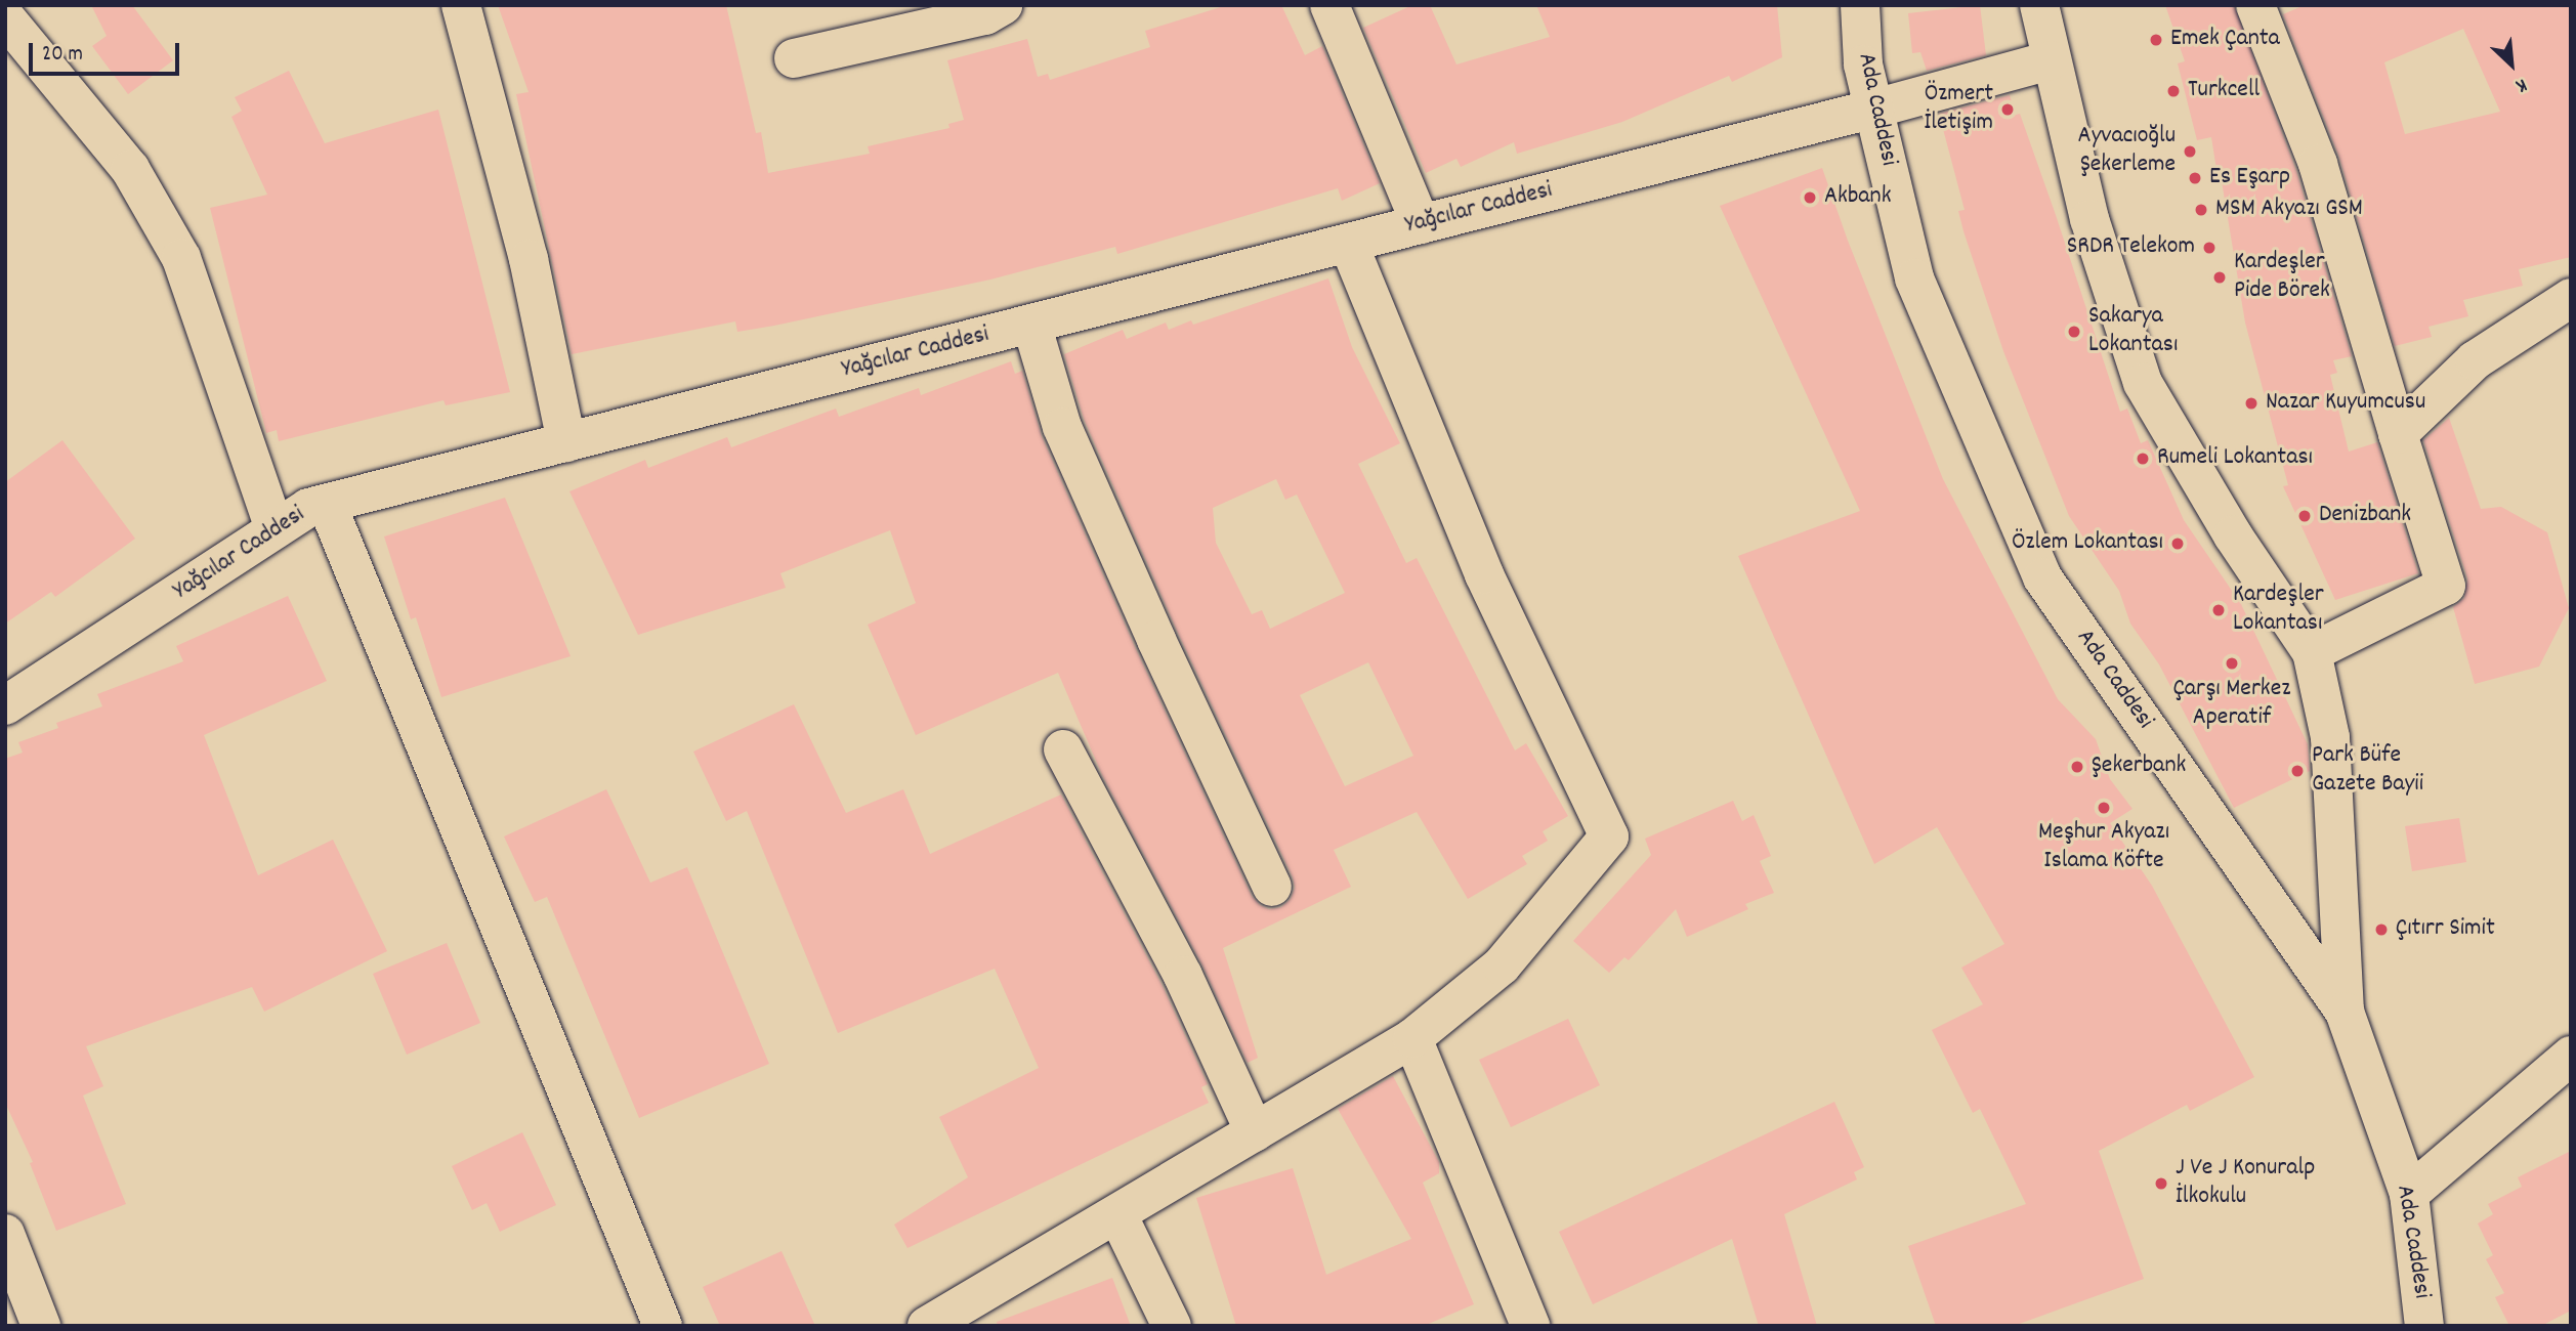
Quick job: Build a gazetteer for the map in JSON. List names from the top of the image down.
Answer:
{
  "streets": {
    "street": ["Ada Caddesi", "Yağcılar Caddesi"]
  },
  "crossings": [
    ["Ada Caddesi", "Yağcılar Caddesi"]
  ],
  "places": [
    "Emek Çanta",
    "Turkcell",
    "Özmert İletişim",
    "Ayvacıoğlu Şekerleme",
    "Es Eşarp",
    "Akbank",
    "MSM Akyazı GSM",
    "SRDR Telekom",
    "Kardeşler Pide Börek",
    "Sakarya Lokantası",
    "Nazar Kuyumcusu",
    "Rumeli Lokantası",
    "Denizbank",
    "Özlem Lokantası",
    "Kardeşler Lokantası",
    "Çarşı Merkez Aperatif",
    "Şekerbank",
    "Park Büfe Gazete Bayii",
    "Meşhur Akyazı Islama Köfte",
    "Çıtırr Simit",
    "J Ve J Konuralp İlkokulu"
  ],
  "scale_bar": "20 m",
  "north": "bottom right"
}
